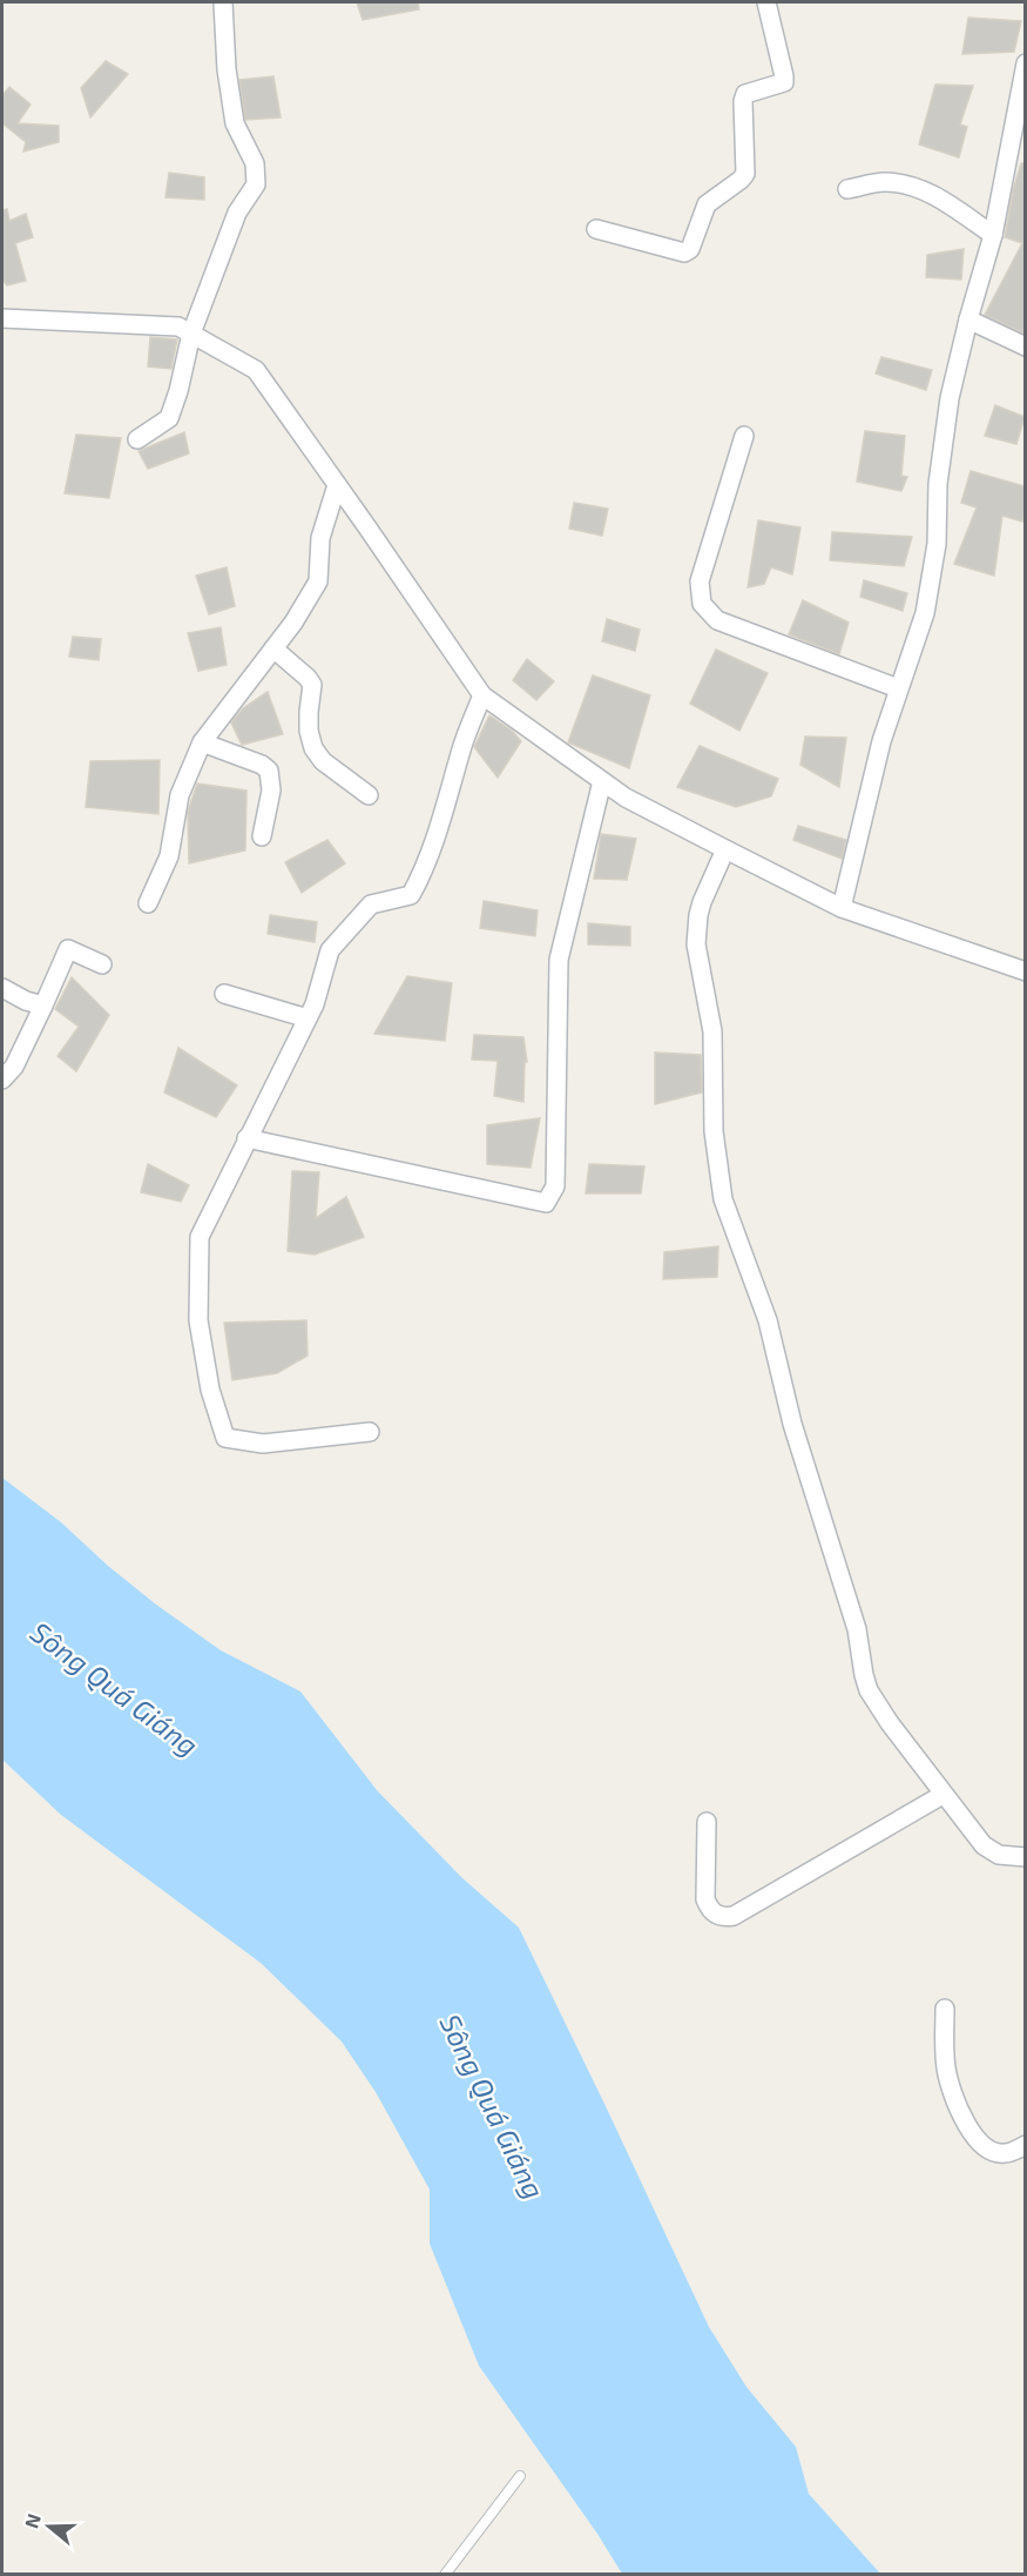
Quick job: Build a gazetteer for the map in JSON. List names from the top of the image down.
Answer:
{
  "water": ["Sông Quá Giáng"],
  "north": "left"
}
